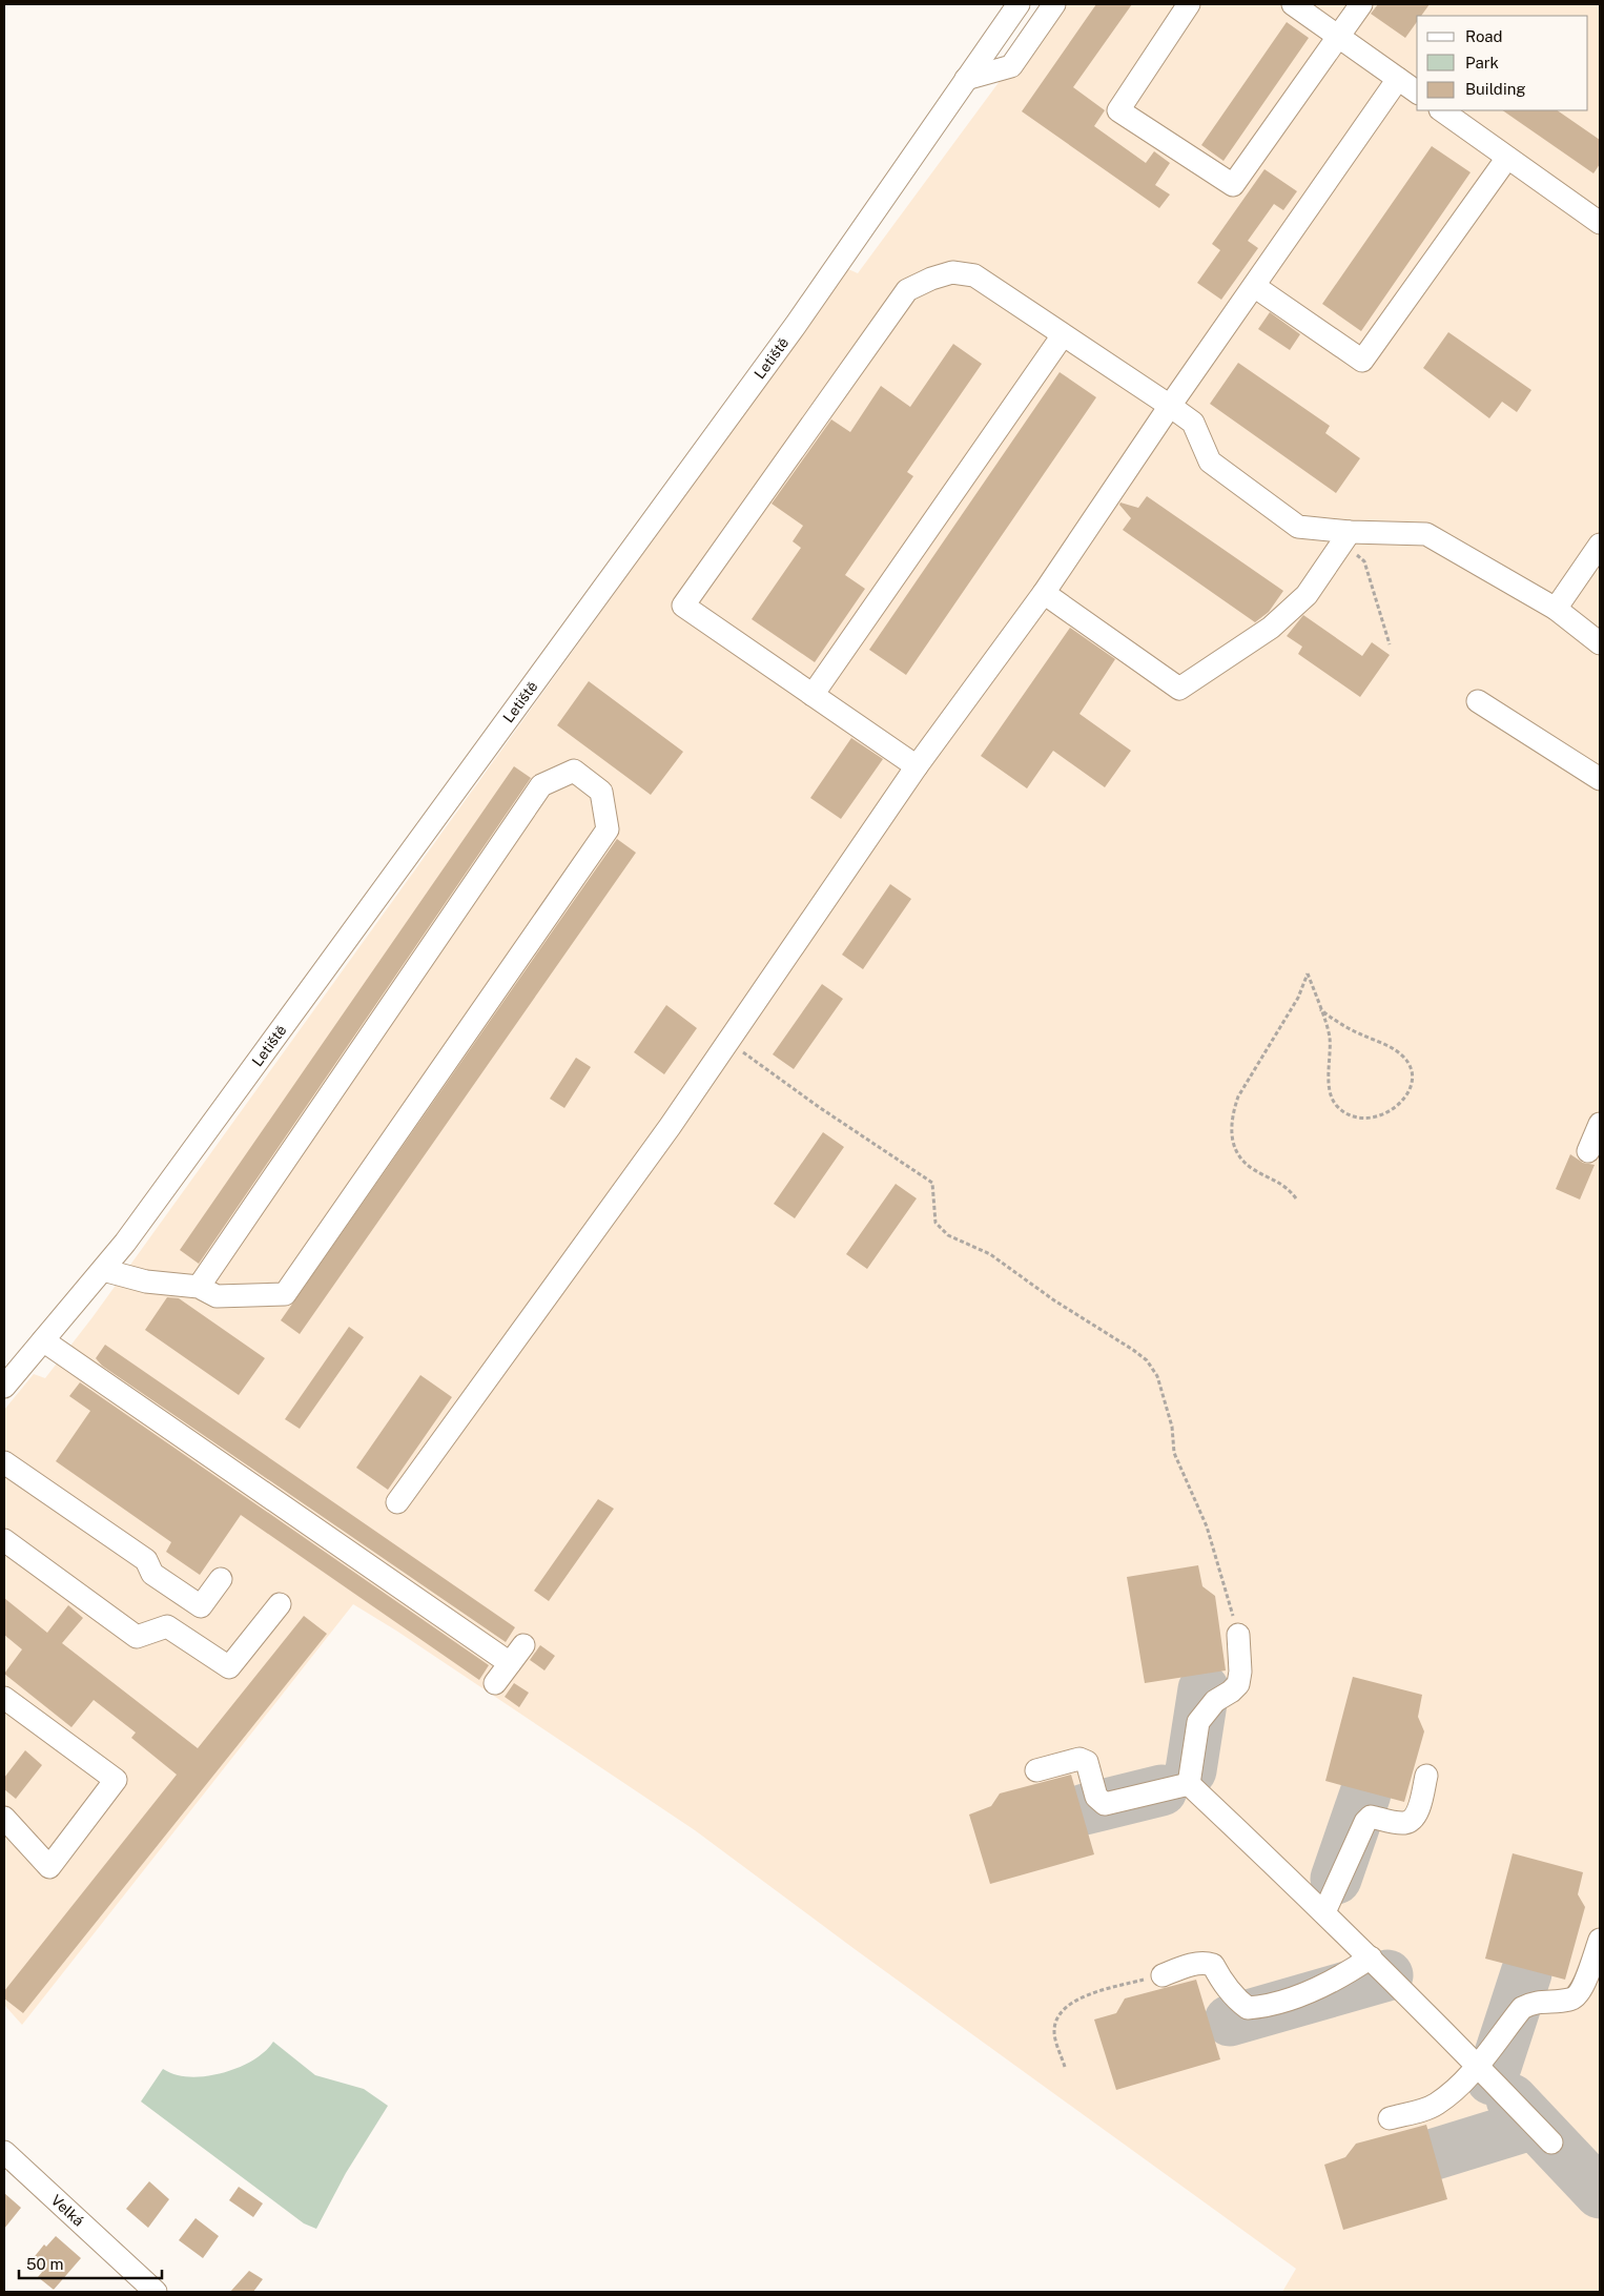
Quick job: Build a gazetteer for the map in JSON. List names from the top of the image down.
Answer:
{
  "streets": {
    "street": ["Letiště", "Velká"]
  },
  "legend": ["Road", "Park", "Building"],
  "scale_bar": "50 m"
}
